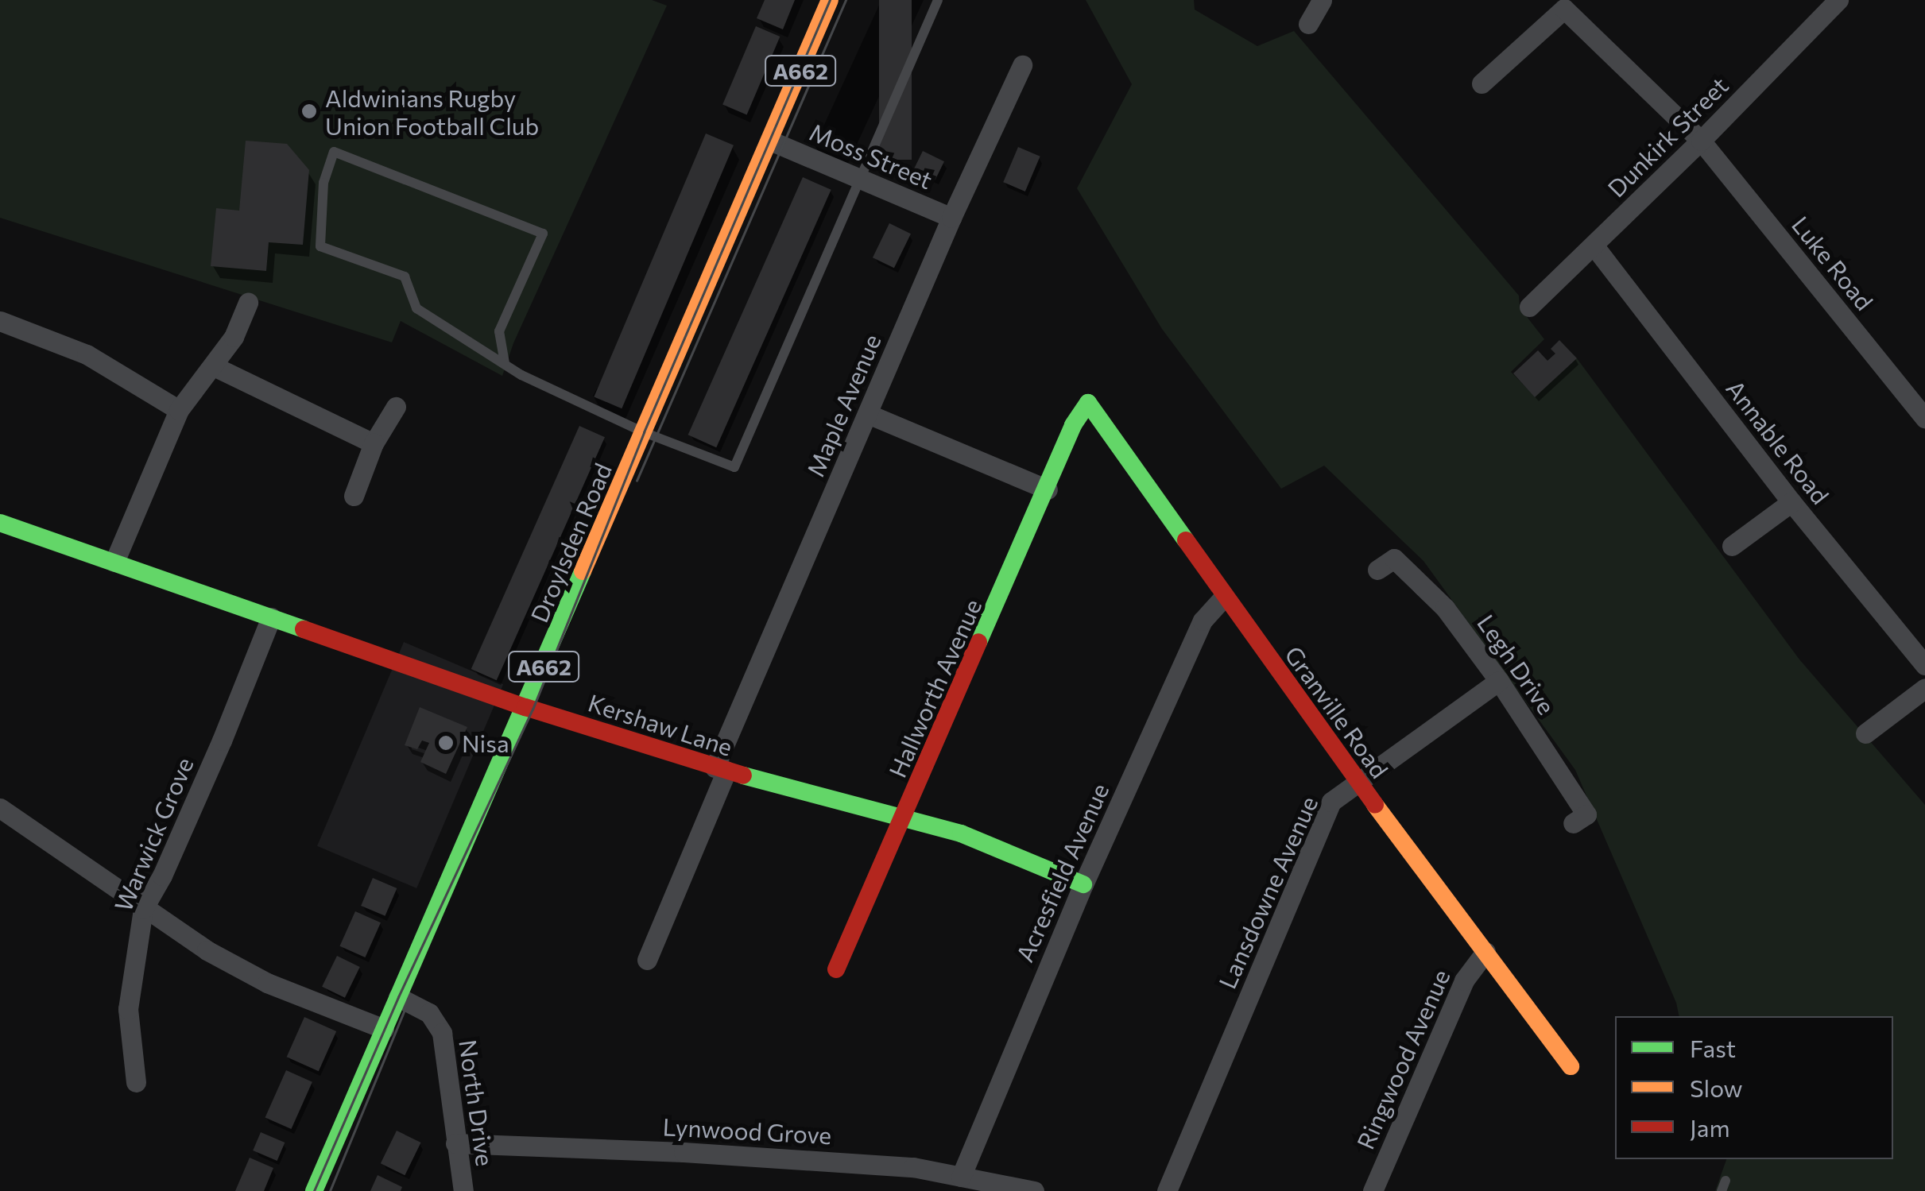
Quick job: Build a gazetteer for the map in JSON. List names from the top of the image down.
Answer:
{
  "streets": {
    "street": [
      "A662",
      "Dunkirk Street",
      "Moss Street",
      "Luke Road",
      "Maple Avenue",
      "Annable Road",
      "Droylsden Road",
      "Legh Drive",
      "Hallworth Avenue",
      "Granville Road",
      "Kershaw Lane",
      "Warwick Grove",
      "Acresfield Avenue",
      "Lansdowne Avenue",
      "Ringwood Avenue",
      "North Drive",
      "Lynwood Grove"
    ]
  },
  "crossings": [
    ["Dunkirk Street", "Luke Road"],
    ["Dunkirk Street", "Annable Road"],
    ["Moss Street", "Maple Avenue"],
    ["Moss Street", "Droylsden Road"],
    ["Maple Avenue", "Kershaw Lane"],
    ["Droylsden Road", "Kershaw Lane"],
    ["Droylsden Road", "North Drive"],
    ["Legh Drive", "Lansdowne Avenue"],
    ["Hallworth Avenue", "Granville Road"],
    ["Hallworth Avenue", "Kershaw Lane"],
    ["Granville Road", "Acresfield Avenue"],
    ["Granville Road", "Lansdowne Avenue"],
    ["Granville Road", "Ringwood Avenue"],
    ["Kershaw Lane", "Warwick Grove"],
    ["Kershaw Lane", "Acresfield Avenue"],
    ["Acresfield Avenue", "Lynwood Grove"],
    ["North Drive", "Lynwood Grove"]
  ],
  "places": ["Aldwinians Rugby Union Football Club", "Nisa"],
  "legend": ["Fast", "Slow", "Jam"]
}
